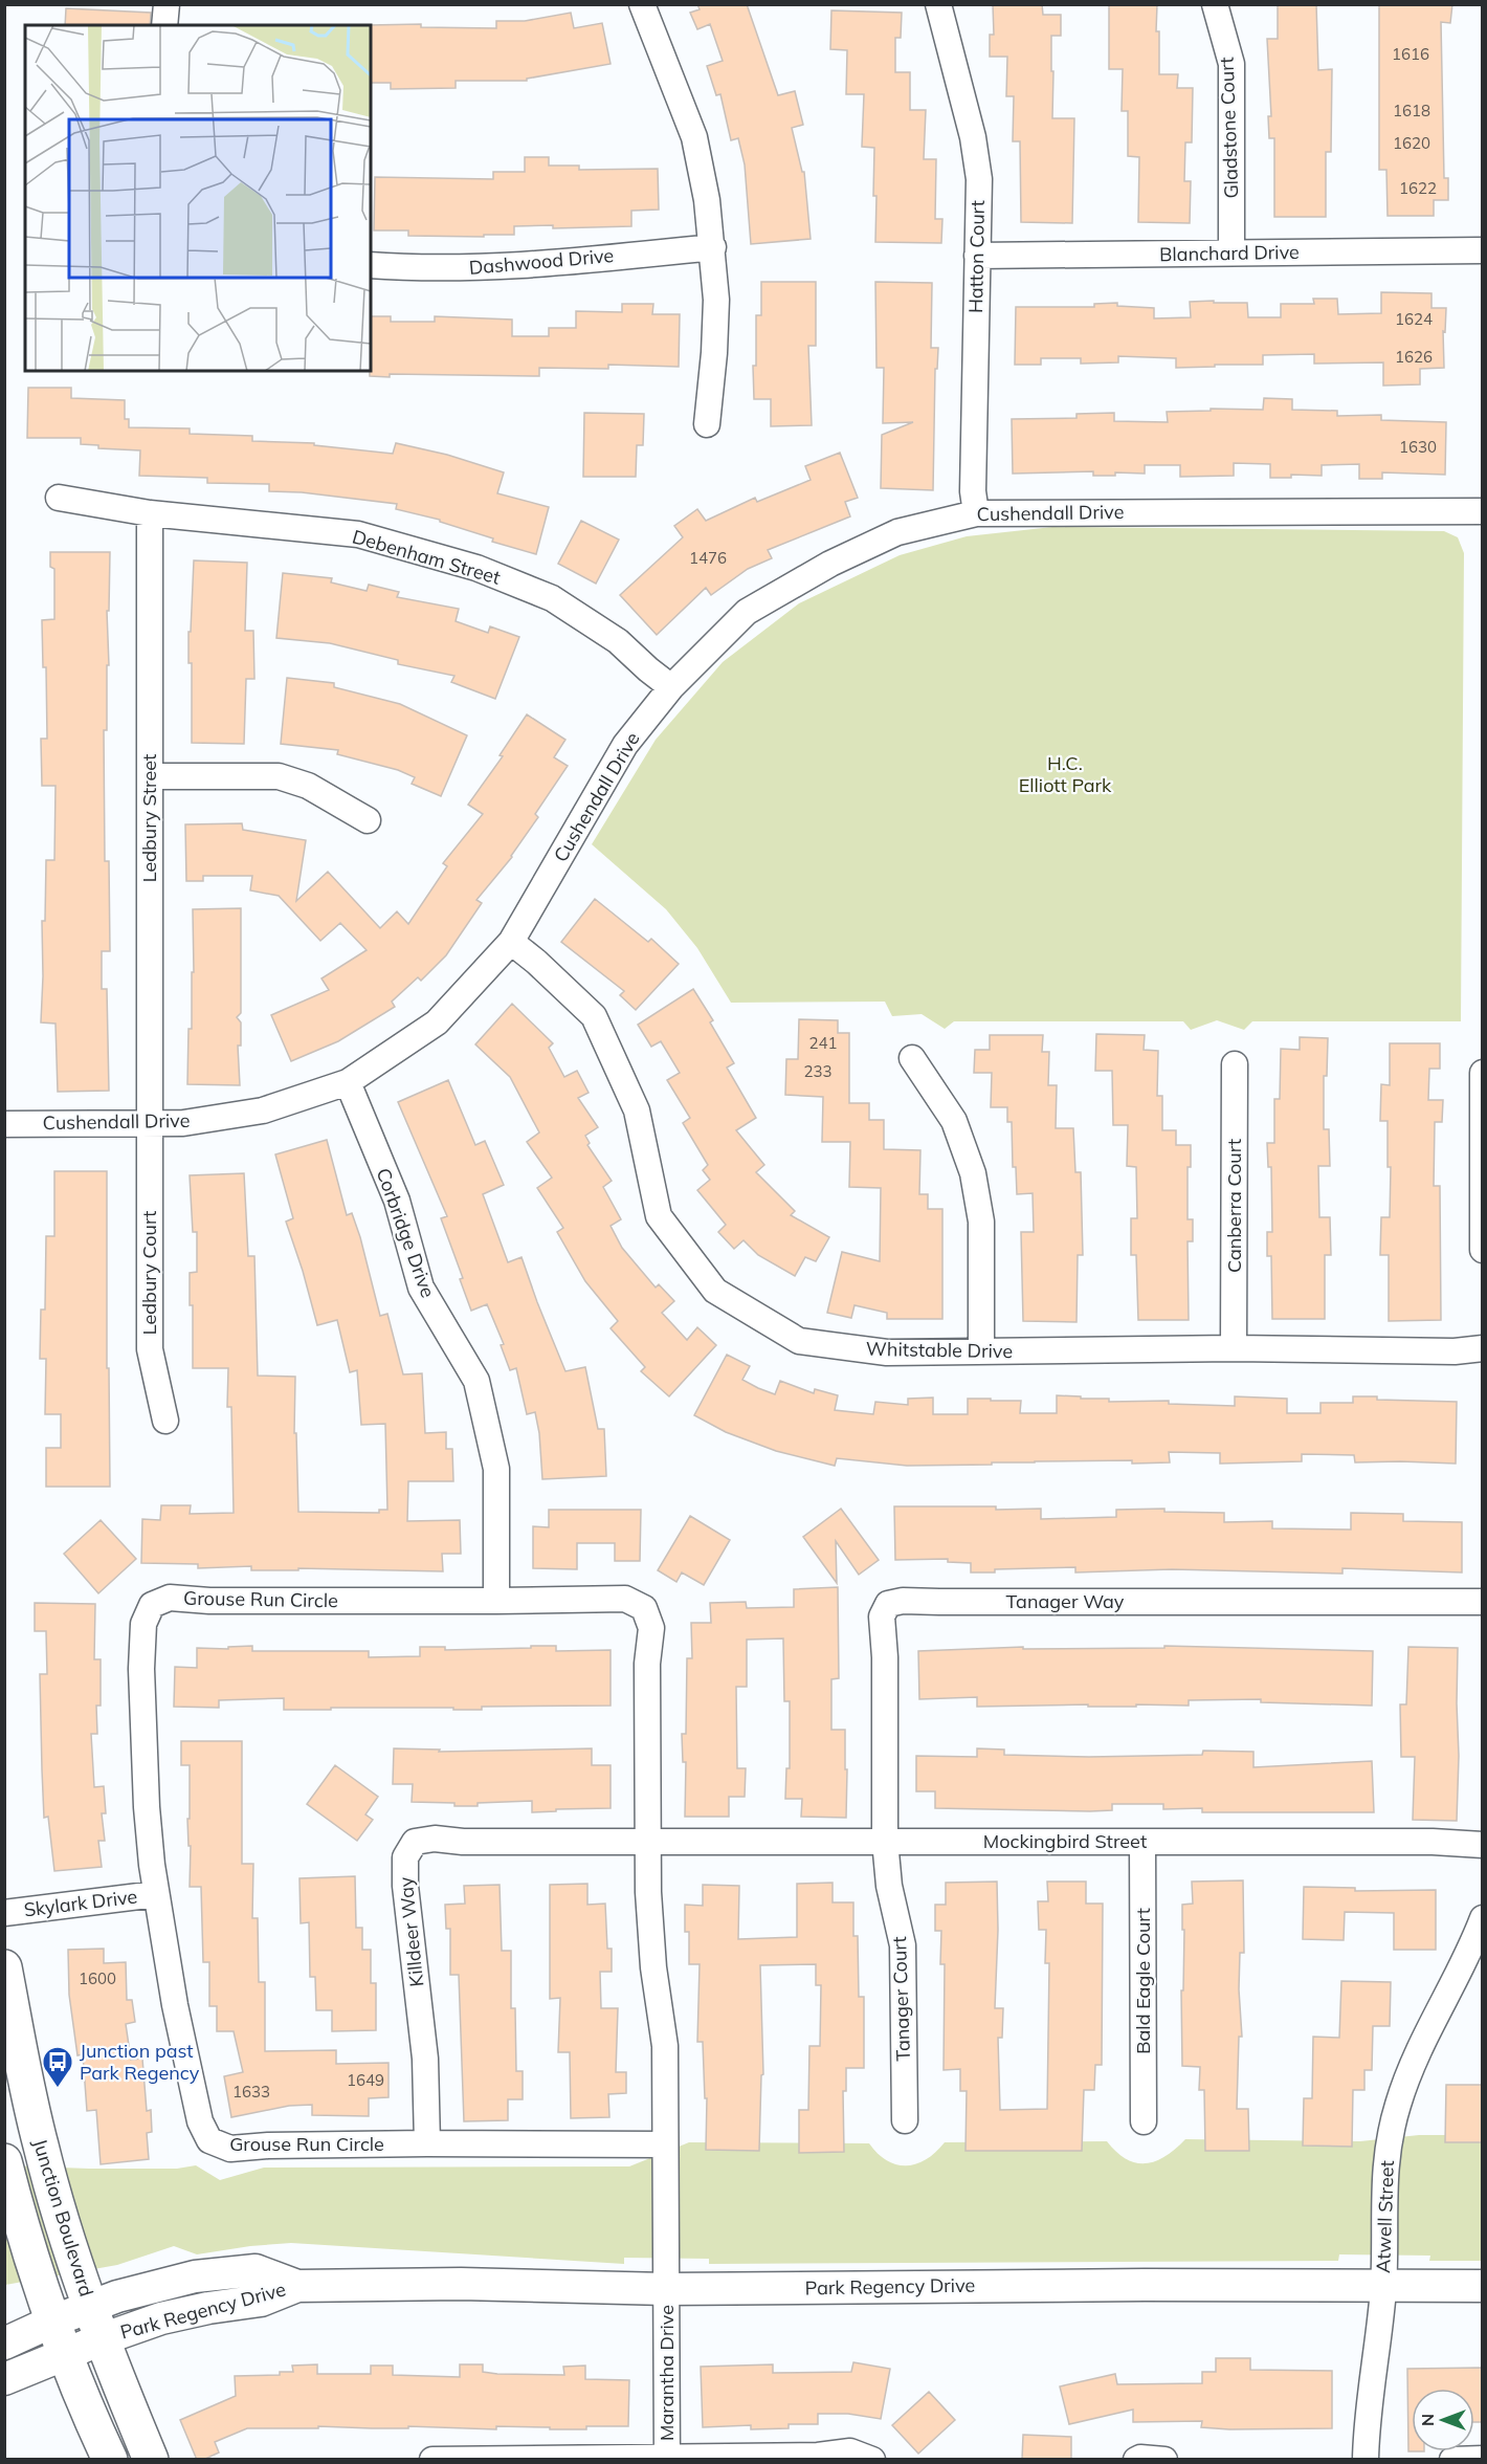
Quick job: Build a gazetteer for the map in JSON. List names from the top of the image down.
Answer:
{
  "streets": {
    "main road": ["Junction Boulevard"],
    "street": [
      "Gladstone Court",
      "Blanchard Drive",
      "Hatton Court",
      "Dashwood Drive",
      "Cushendall Drive",
      "Debenham Street",
      "Ledbury Street",
      "Canberra Court",
      "Corbridge Drive",
      "Ledbury Court",
      "Whitstable Drive",
      "Grouse Run Circle",
      "Tanager Way",
      "Mockingbird Street",
      "Skylark Drive",
      "Killdeer Way",
      "Bald Eagle Court",
      "Tanager Court",
      "Atwell Street",
      "Park Regency Drive",
      "Marantha Drive"
    ]
  },
  "crossings": [
    ["Gladstone Court", "Blanchard Drive"],
    ["Blanchard Drive", "Hatton Court"],
    ["Hatton Court", "Cushendall Drive"],
    ["Cushendall Drive", "Debenham Street"],
    ["Cushendall Drive", "Ledbury Street"],
    ["Cushendall Drive", "Corbridge Drive"],
    ["Cushendall Drive", "Ledbury Court"],
    ["Cushendall Drive", "Whitstable Drive"],
    ["Debenham Street", "Ledbury Street"],
    ["Ledbury Street", "Ledbury Court"],
    ["Canberra Court", "Whitstable Drive"],
    ["Corbridge Drive", "Grouse Run Circle"],
    ["Grouse Run Circle", "Mockingbird Street"],
    ["Grouse Run Circle", "Skylark Drive"],
    ["Grouse Run Circle", "Killdeer Way"],
    ["Grouse Run Circle", "Park Regency Drive"],
    ["Grouse Run Circle", "Marantha Drive"],
    ["Tanager Way", "Mockingbird Street"],
    ["Tanager Way", "Tanager Court"],
    ["Mockingbird Street", "Killdeer Way"],
    ["Mockingbird Street", "Bald Eagle Court"],
    ["Mockingbird Street", "Tanager Court"],
    ["Atwell Street", "Park Regency Drive"],
    ["Junction Boulevard", "Park Regency Drive"],
    ["Park Regency Drive", "Marantha Drive"]
  ],
  "parks": ["H.C. Elliott Park"],
  "places": {
    "bus stop": ["Junction past Park Regency"]
  },
  "house_numbers": [
    "1616",
    "1618",
    "1620",
    "1622",
    "1624",
    "1626",
    "1630",
    "1476",
    "241",
    "233",
    "1600",
    "1649",
    "1633"
  ],
  "north": "left"
}
